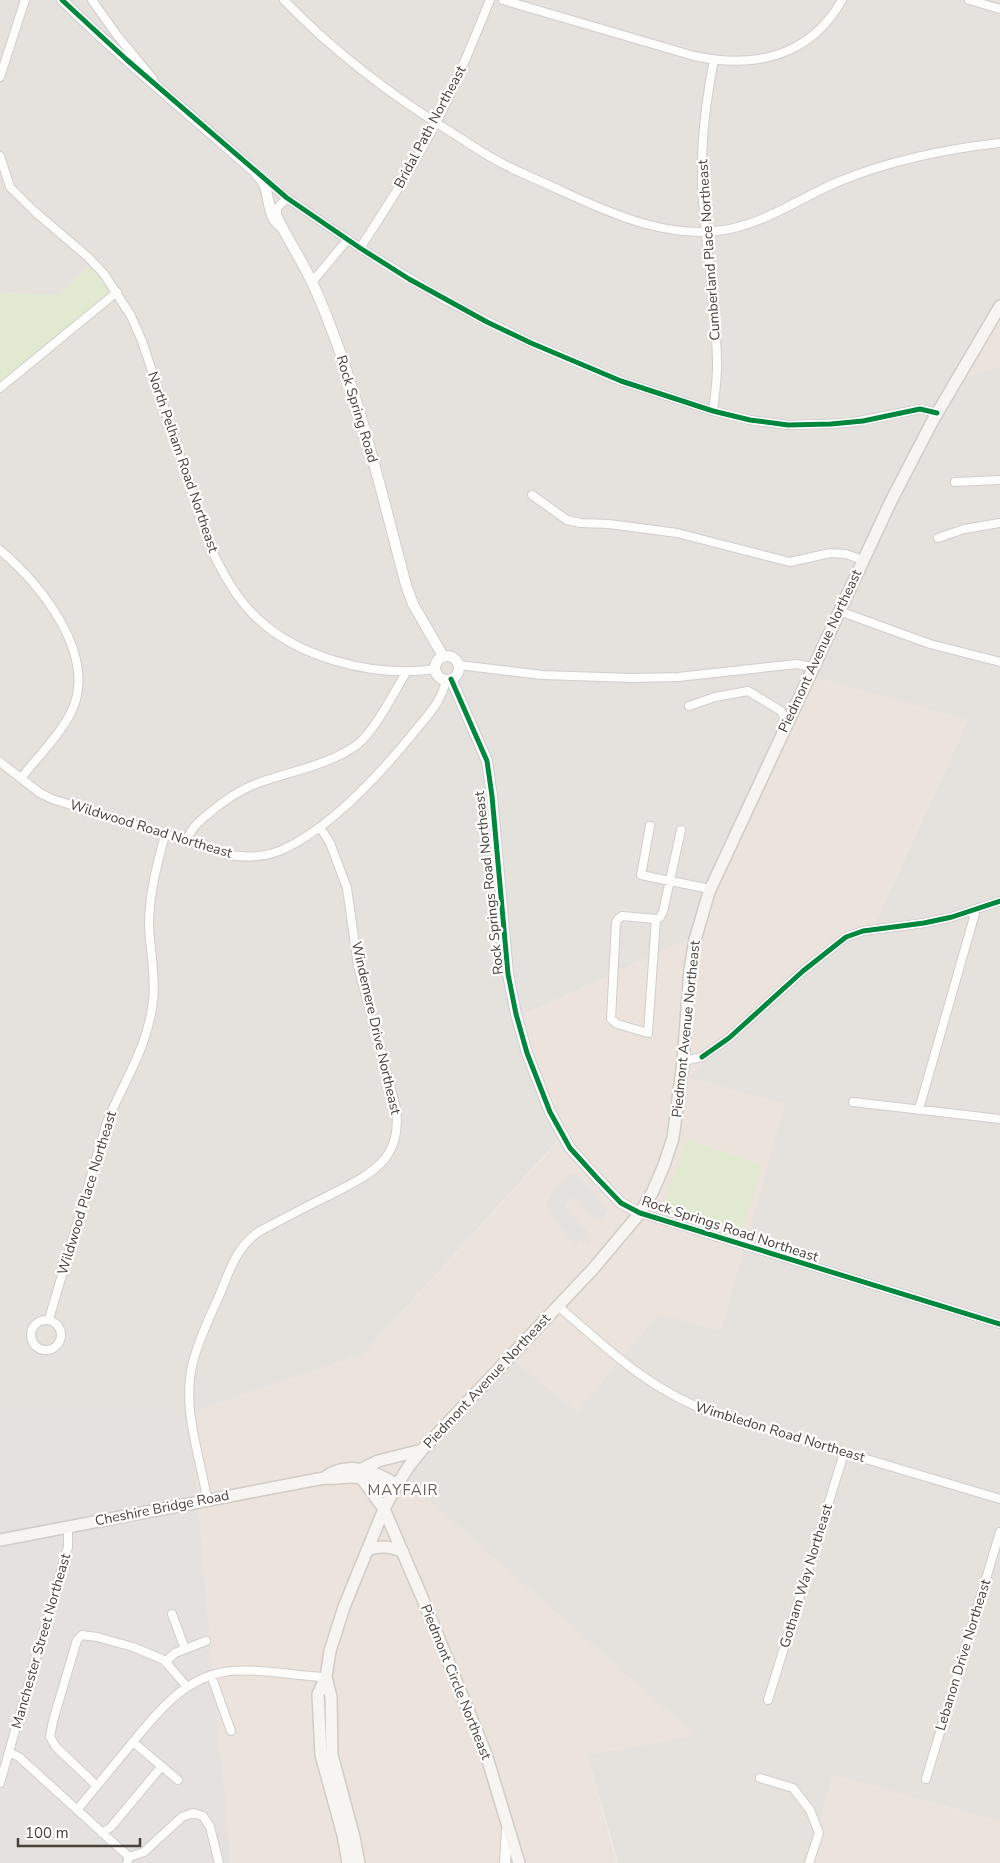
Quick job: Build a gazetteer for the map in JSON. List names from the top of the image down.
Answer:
{
  "streets": {
    "main road": ["Piedmont Avenue Northeast", "Cheshire Bridge Road", "Piedmont Circle Northeast"],
    "street": [
      "Bridal Path Northeast",
      "Cumberland Place Northeast",
      "Rock Spring Road",
      "North Pelham Road Northeast",
      "Wildwood Road Northeast",
      "Rock Springs Road Northeast",
      "Windemere Drive Northeast",
      "Wildwood Place Northeast",
      "Wimbledon Road Northeast",
      "Gotham Way Northeast",
      "Manchester Street Northeast",
      "Lebanon Drive Northeast"
    ]
  },
  "crossings": [
    ["Rock Spring Road", "North Pelham Road Northeast"],
    ["Rock Spring Road", "Wildwood Road Northeast"],
    ["Rock Spring Road", "Rock Springs Road Northeast"],
    ["North Pelham Road Northeast", "Wildwood Road Northeast"],
    ["North Pelham Road Northeast", "Rock Springs Road Northeast"],
    ["Piedmont Avenue Northeast", "Rock Springs Road Northeast"],
    ["Piedmont Avenue Northeast", "Wimbledon Road Northeast"],
    ["Piedmont Avenue Northeast", "Piedmont Circle Northeast"],
    ["Wildwood Road Northeast", "Rock Springs Road Northeast"],
    ["Wildwood Road Northeast", "Windemere Drive Northeast"],
    ["Wildwood Road Northeast", "Wildwood Place Northeast"],
    ["Windemere Drive Northeast", "Cheshire Bridge Road"],
    ["Wimbledon Road Northeast", "Gotham Way Northeast"],
    ["Cheshire Bridge Road", "Manchester Street Northeast"],
    ["Cheshire Bridge Road", "Piedmont Circle Northeast"]
  ],
  "districts": ["MAYFAIR"],
  "scale_bar": "100 m"
}
